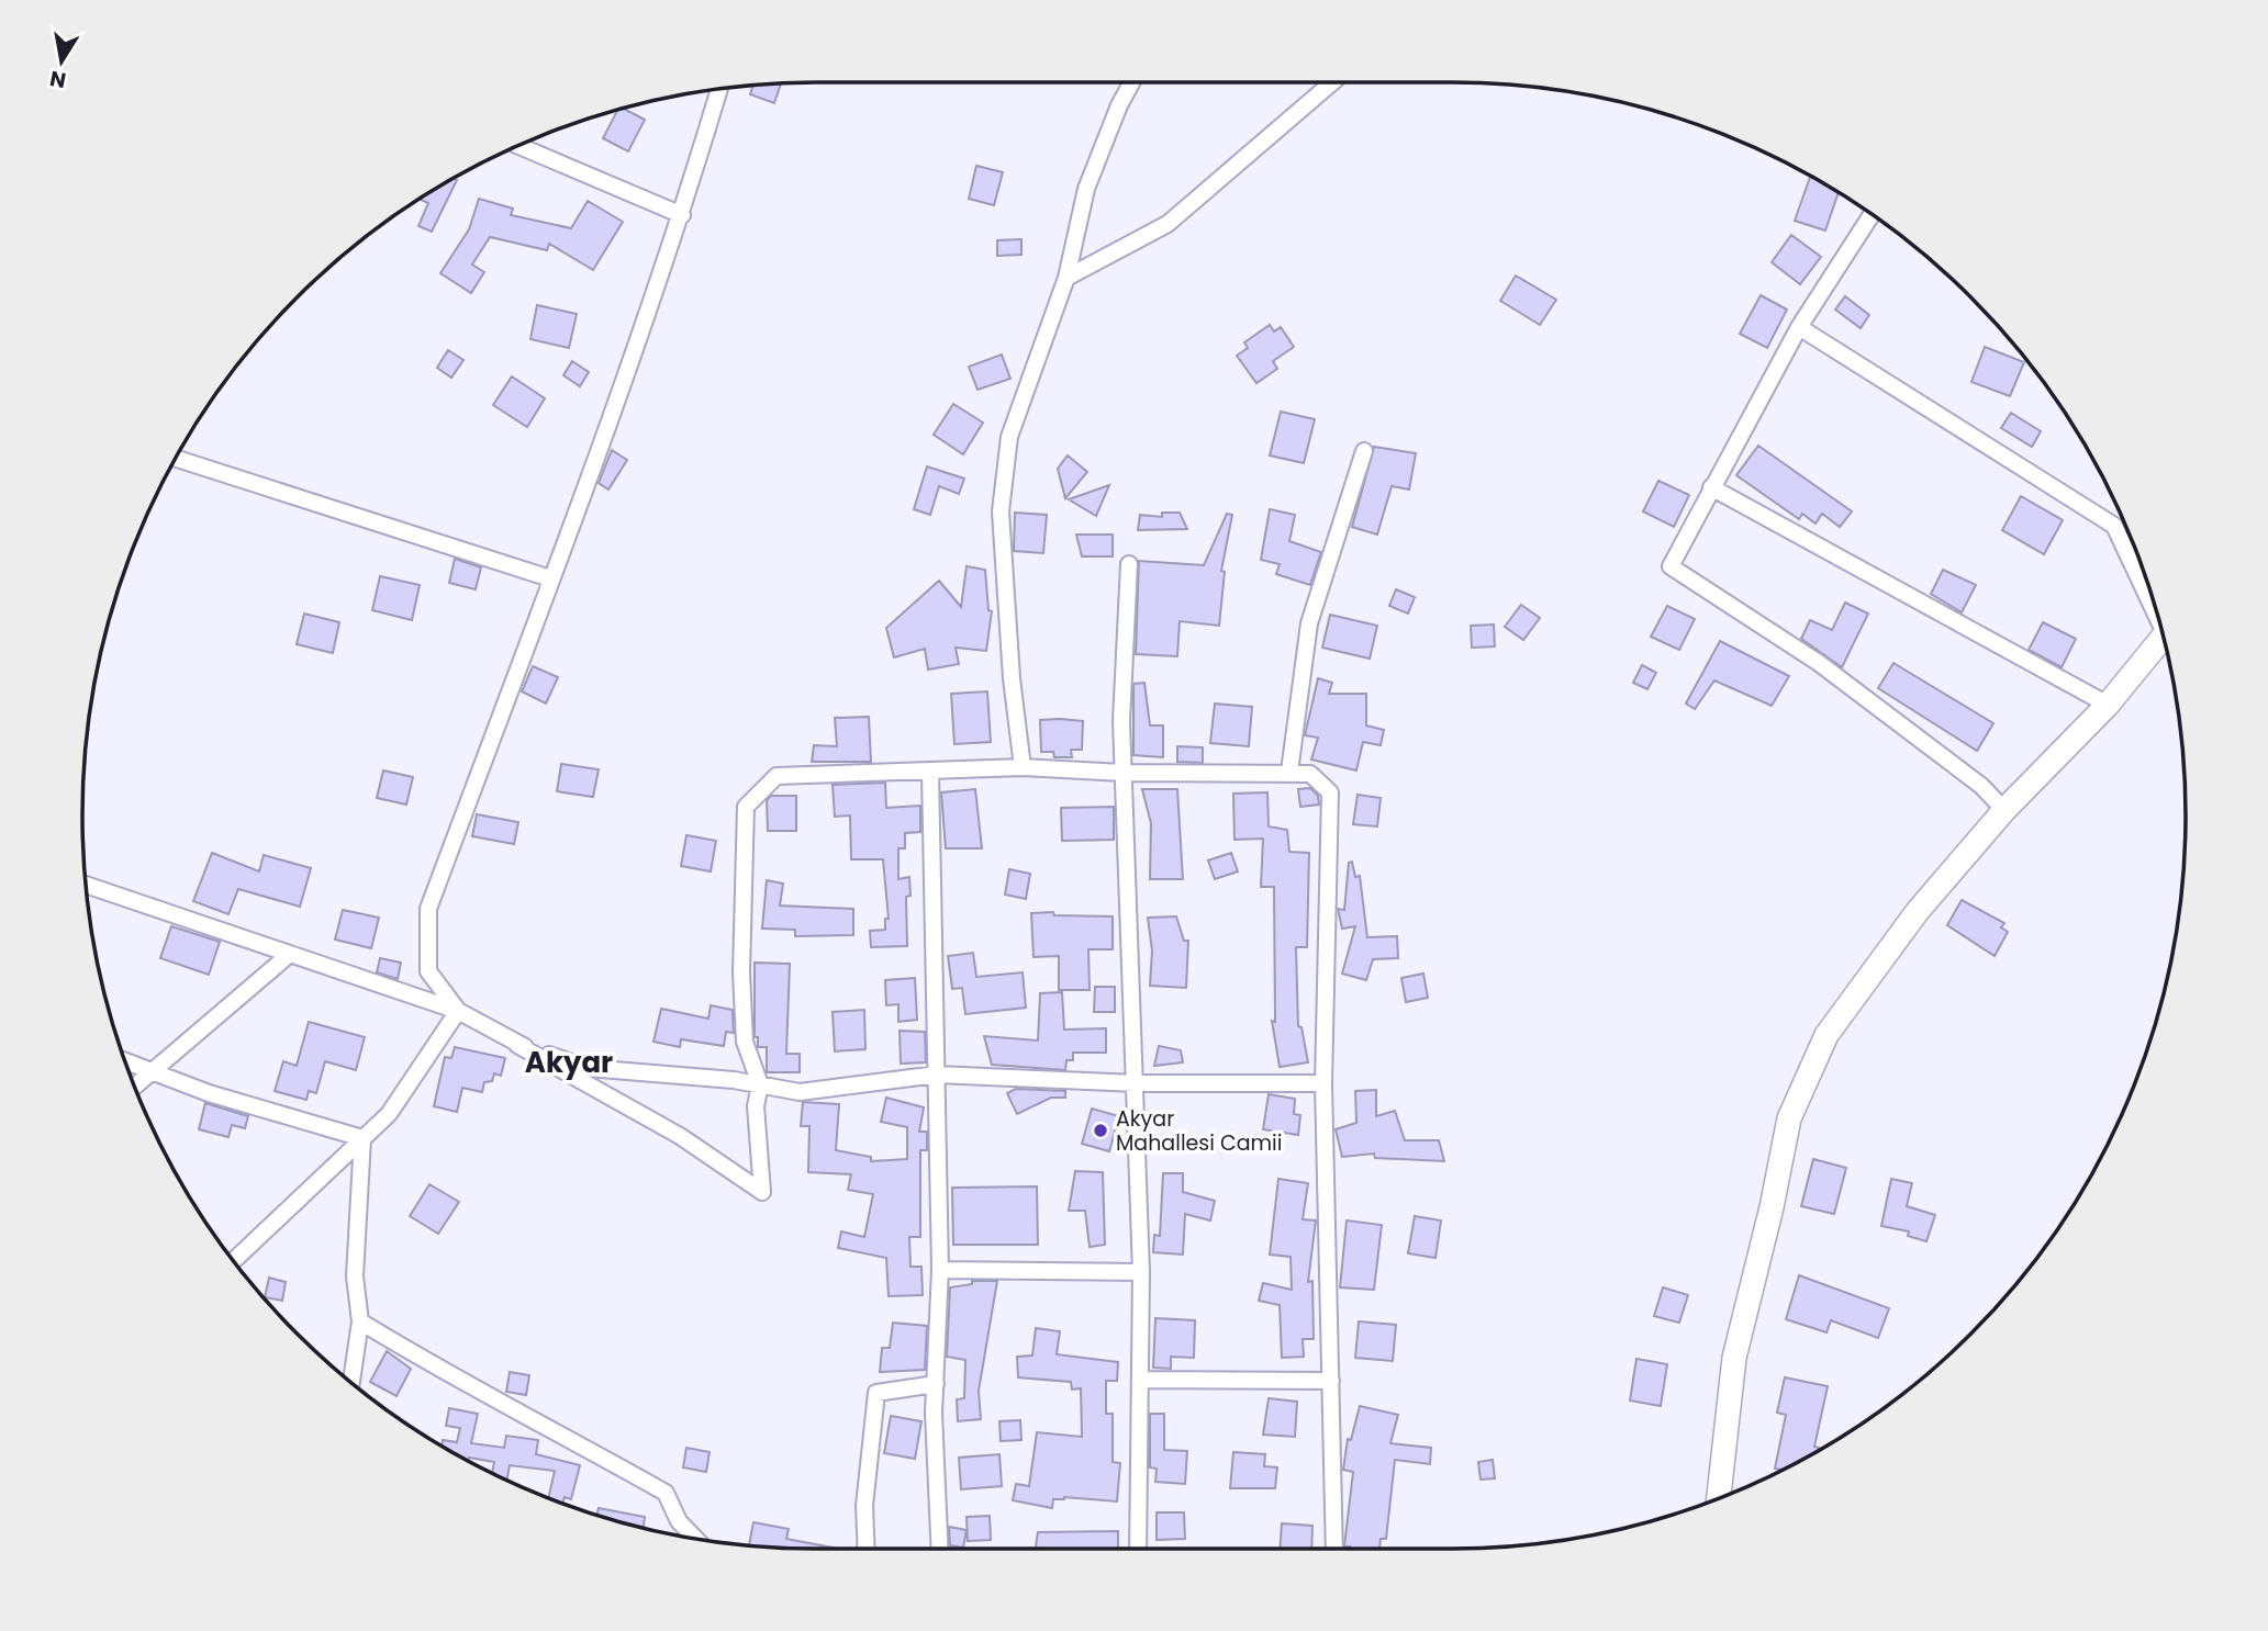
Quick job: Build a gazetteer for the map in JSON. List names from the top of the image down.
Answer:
{
  "districts": ["Akyar"],
  "places": ["Akyar Mahallesi Camii"],
  "north": "bottom"
}
